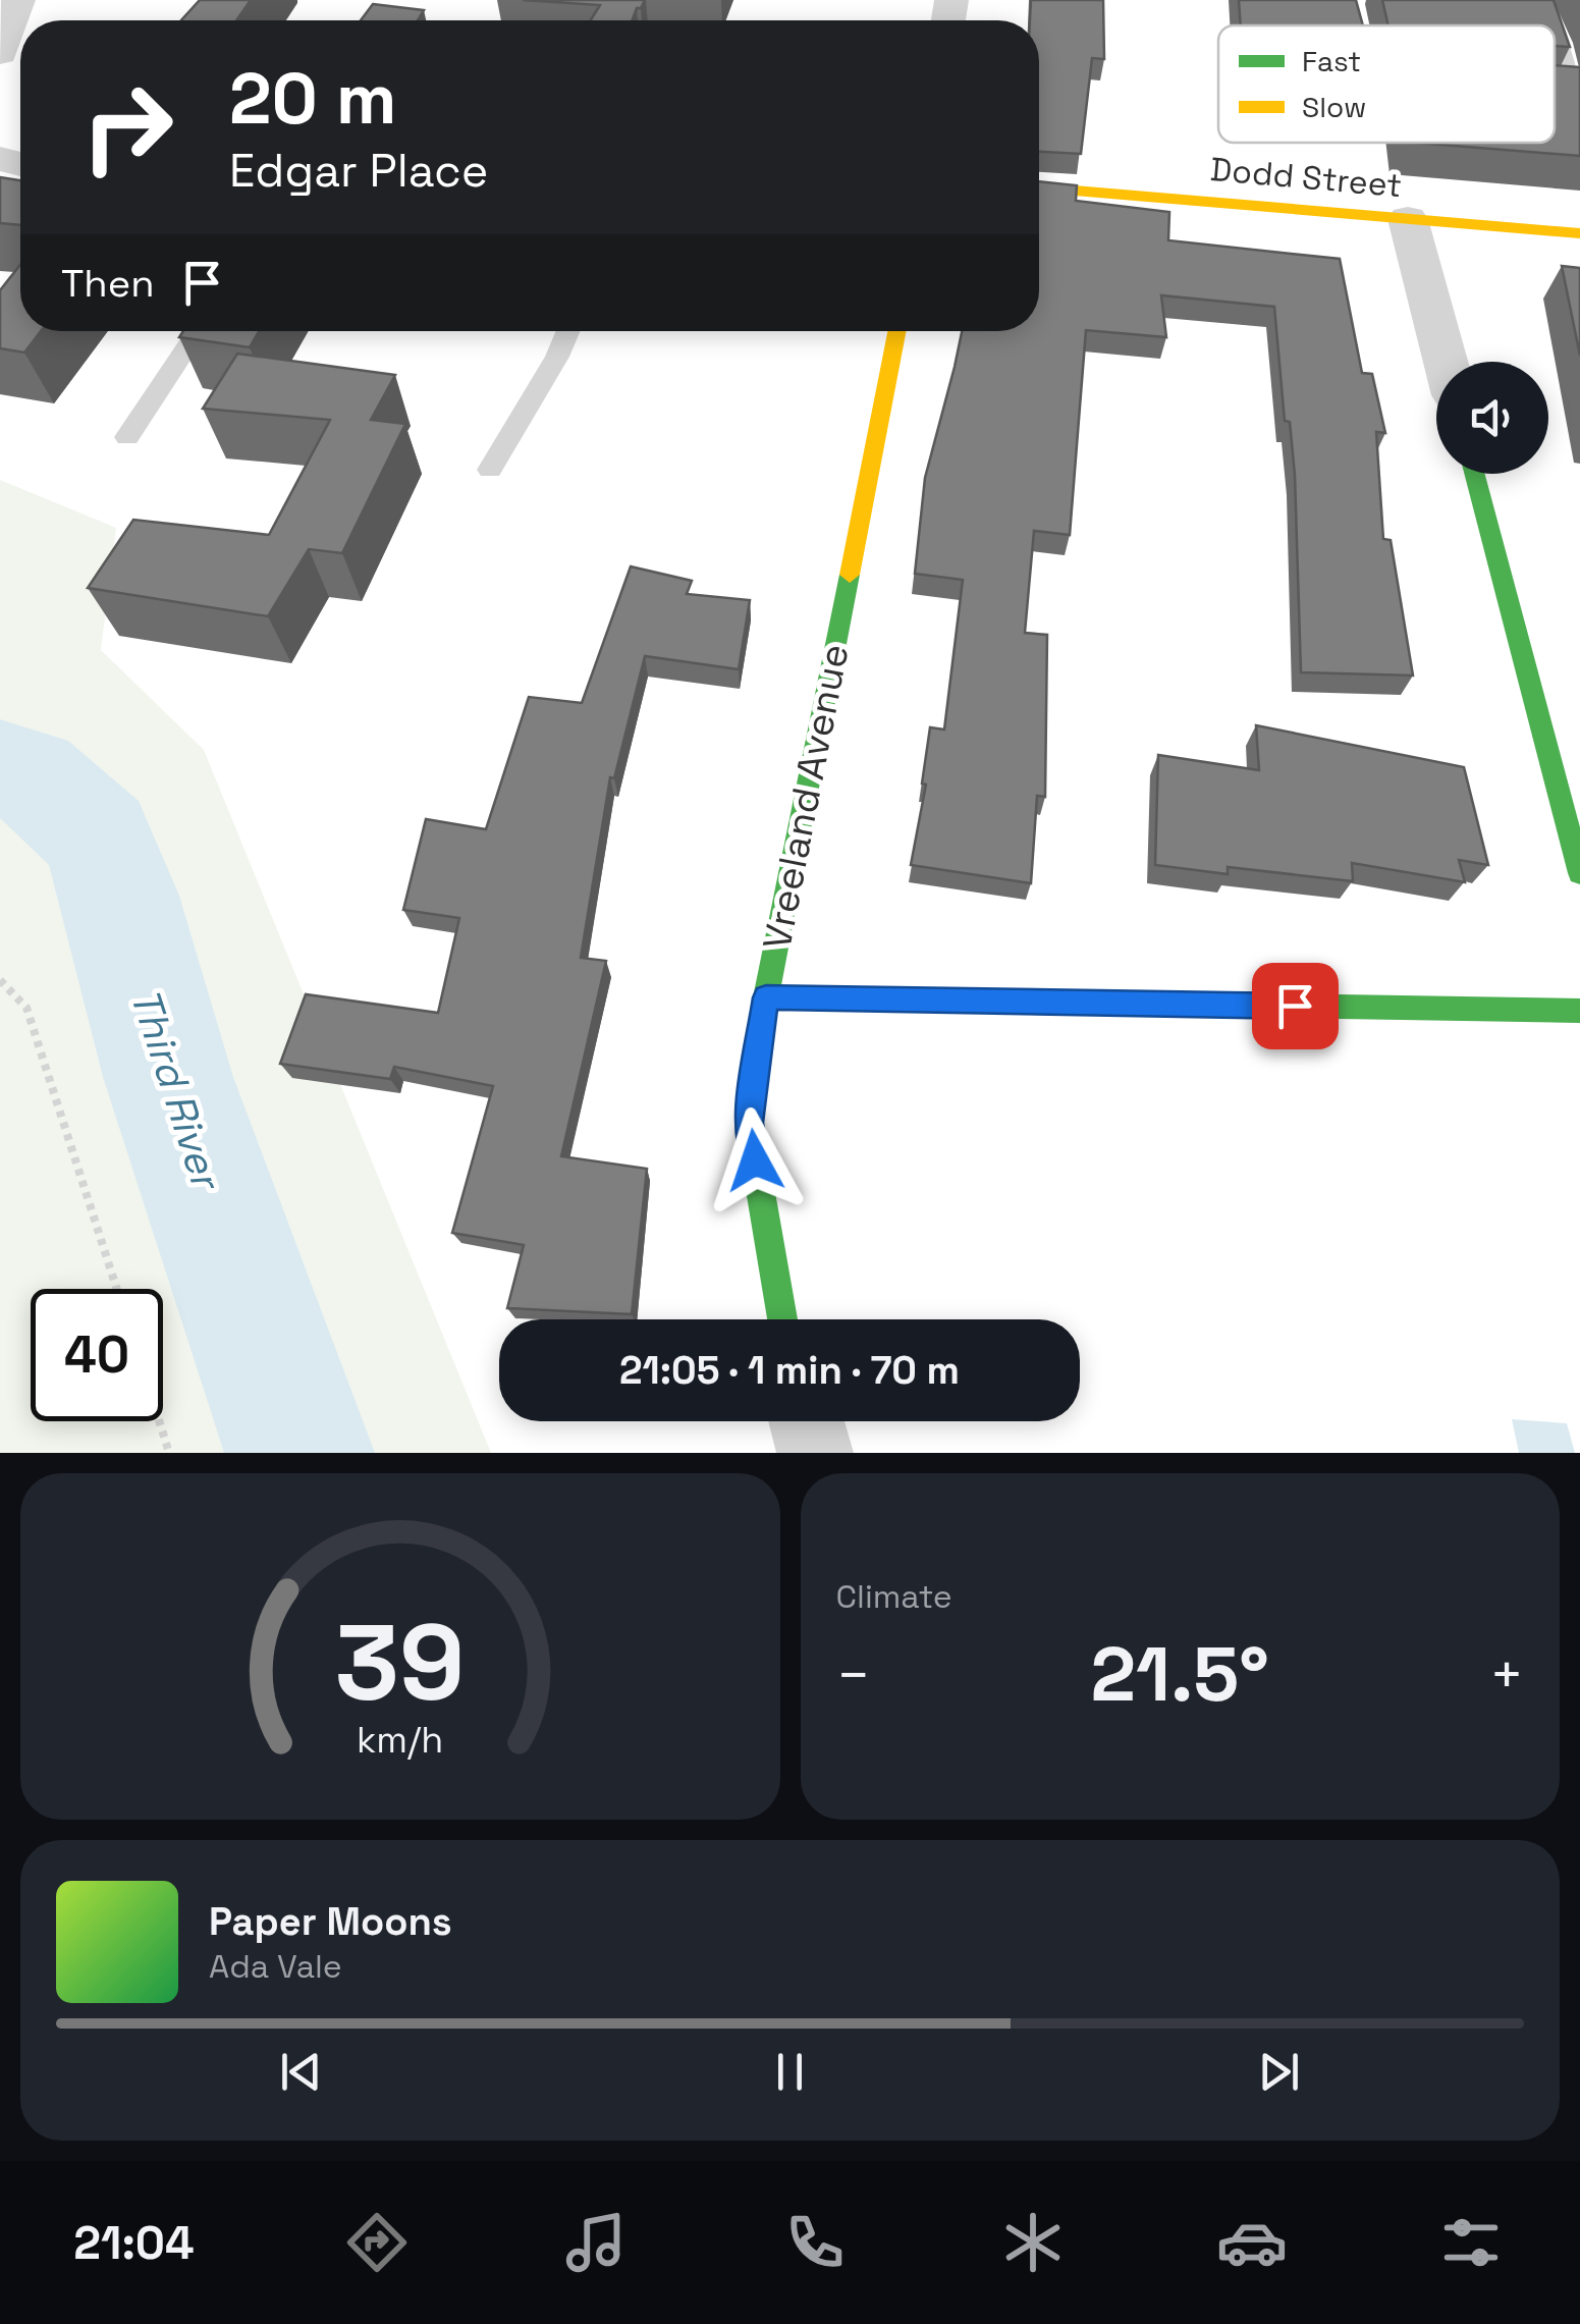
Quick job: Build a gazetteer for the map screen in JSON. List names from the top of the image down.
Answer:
{
  "streets": {
    "street": ["Dodd Street", "Vreeland Avenue"]
  },
  "water": ["Third River"],
  "legend": ["Fast", "Slow"],
  "page": {
    "turn": ["20 m", "Edgar Place"],
    "then": "Then",
    "limit": "40",
    "trip": "21:05 · 1 min · 70 m",
    "tile": "Climate",
    "heat": ["−", "21.5°", "+"],
    "song": ["Paper Moons", "Ada Vale"],
    "tabs": "21:04",
    "gauge": ["39", "km/h"]
  }
}
